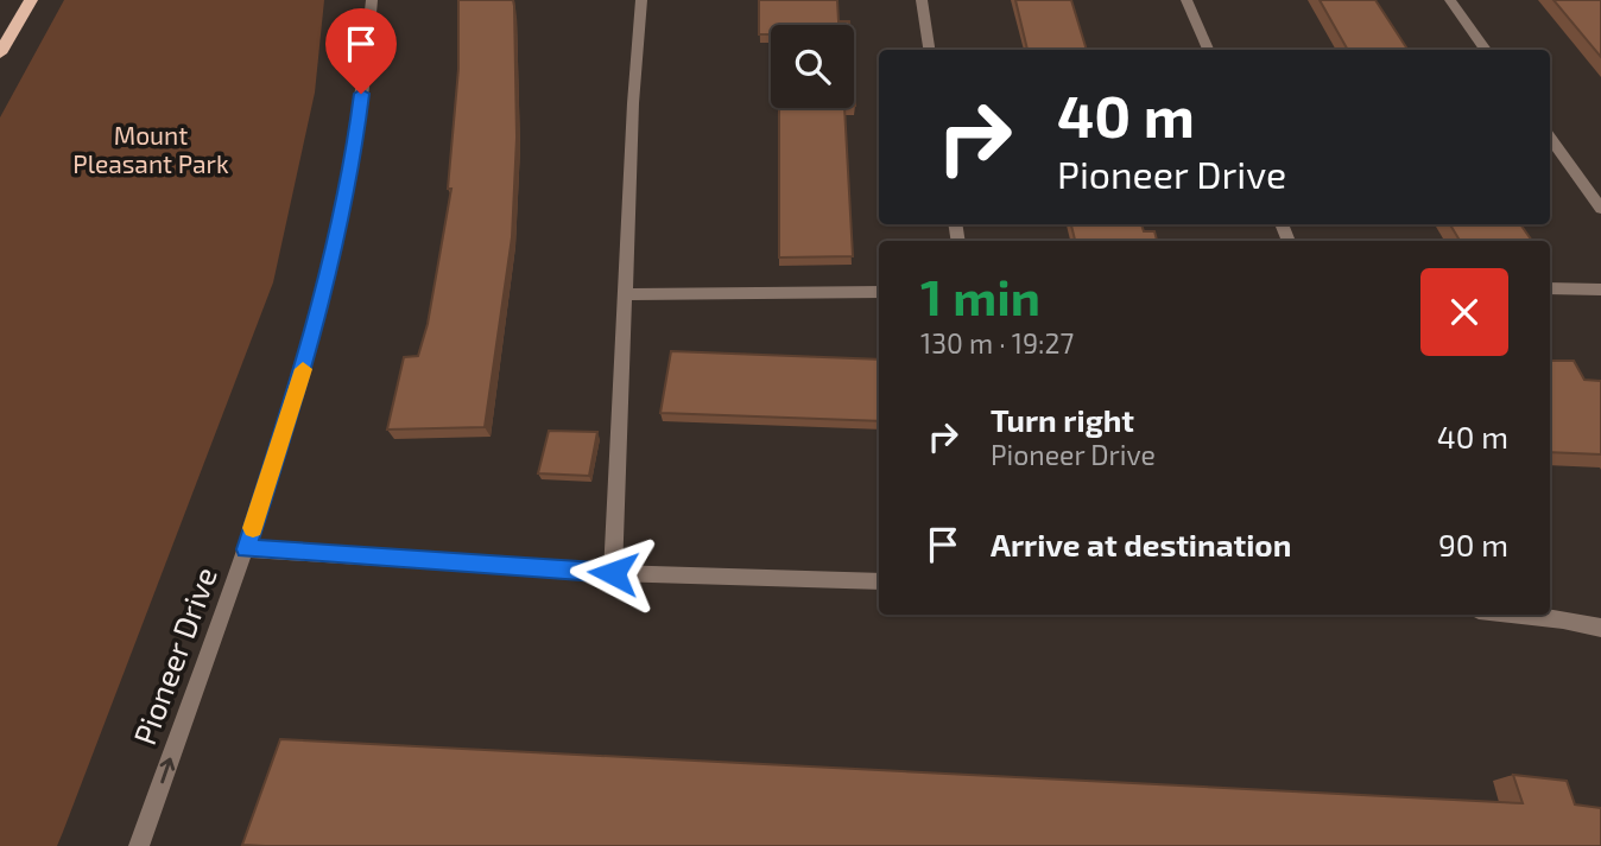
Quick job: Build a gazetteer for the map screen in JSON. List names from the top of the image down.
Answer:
{
  "streets": {
    "street": ["Pioneer Drive"]
  },
  "one_way": ["Pioneer Drive"],
  "parks": ["Mount Pleasant Park"],
  "page": {
    "turn": ["40 m", "Pioneer Drive"],
    "heading": ["1 min", "130 m · 19:27"],
    "list": [
      {
        "name": "Turn right",
        "note": "Pioneer Drive",
        "value": "40 m"
      },
      {
        "name": "Arrive at destination",
        "value": "90 m"
      }
    ]
  }
}
